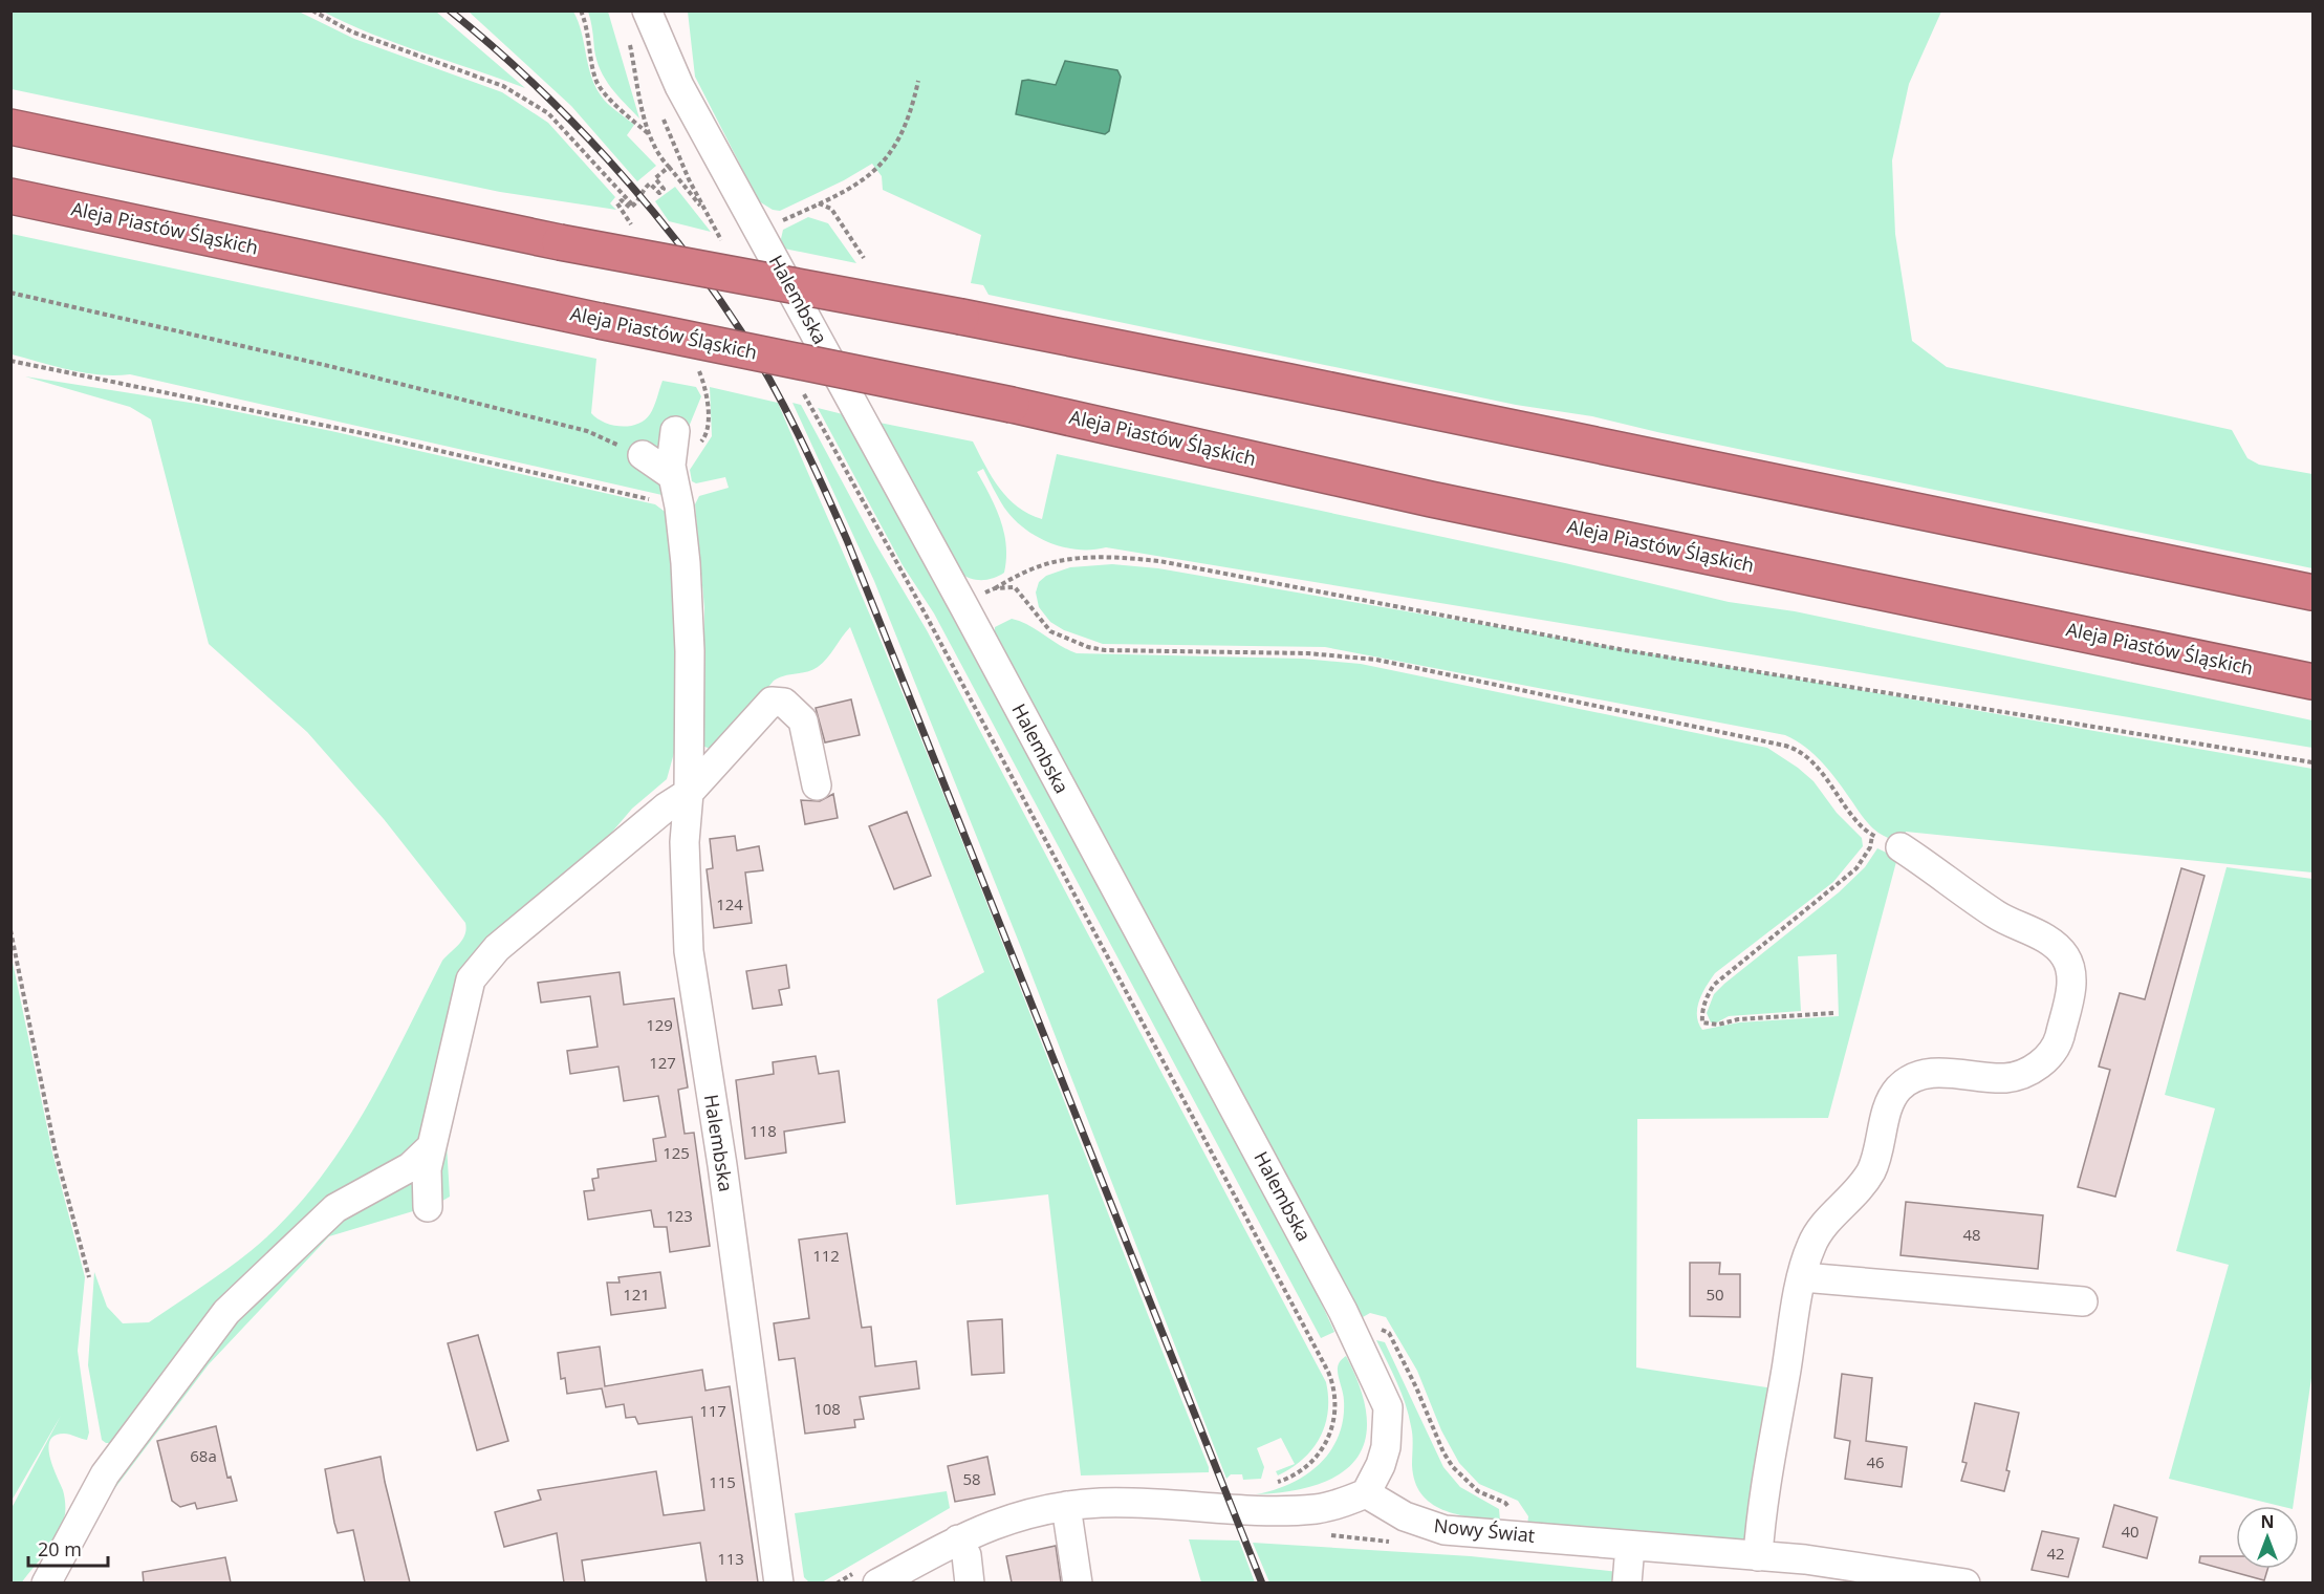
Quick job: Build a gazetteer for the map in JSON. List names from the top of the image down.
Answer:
{
  "streets": {
    "highway": ["Aleja Piastów Śląskich"],
    "street": ["Halembska", "Nowy Świat"]
  },
  "crossings": [
    ["Halembska", "Nowy Świat"]
  ],
  "house_numbers": [
    "124",
    "129",
    "127",
    "118",
    "125",
    "123",
    "48",
    "112",
    "121",
    "50",
    "108",
    "117",
    "68a",
    "46",
    "58",
    "115",
    "40",
    "42",
    "113"
  ],
  "scale_bar": "20 m",
  "north": "top"
}
